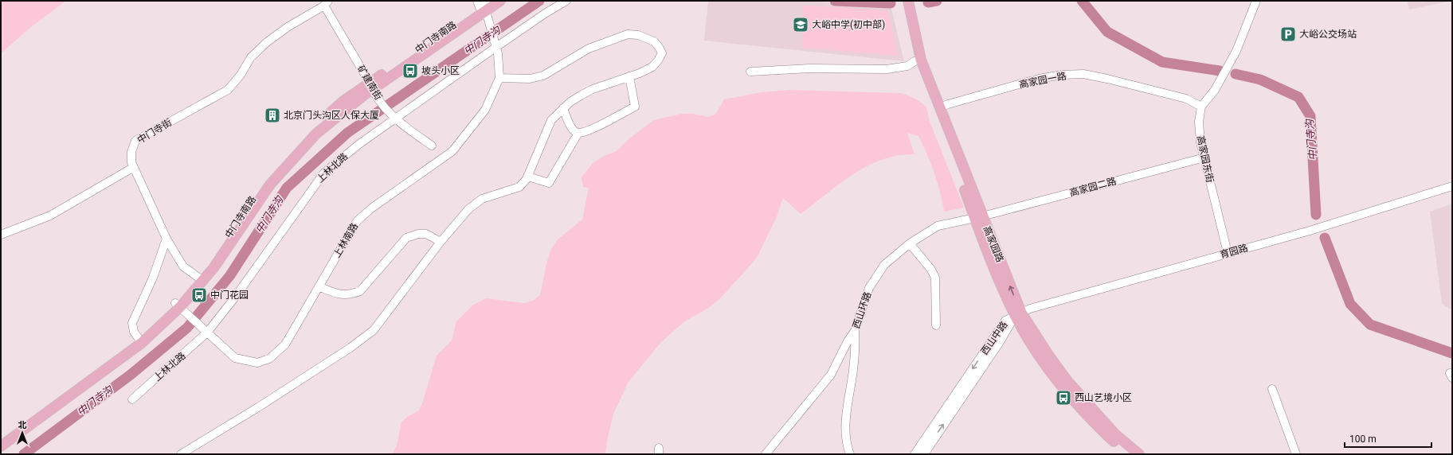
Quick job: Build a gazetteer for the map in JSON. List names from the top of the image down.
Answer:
{
  "streets": {
    "main road": ["中门寺南路", "高家园路"],
    "street": [
      "高家园一路",
      "矿建南街",
      "中门寺街",
      "高家园东街",
      "上林北路",
      "高家园二路",
      "上林南路",
      "育园路",
      "西山环路",
      "西山中路"
    ]
  },
  "crossings": [
    ["中门寺南路", "矿建南街"],
    ["中门寺南路", "中门寺街"],
    ["中门寺南路", "上林南路"],
    ["高家园一路", "高家园东街"],
    ["高家园一路", "高家园路"],
    ["矿建南街", "中门寺街"],
    ["矿建南街", "上林北路"],
    ["高家园东街", "高家园二路"],
    ["高家园东街", "育园路"],
    ["上林北路", "上林南路"],
    ["高家园二路", "高家园路"],
    ["高家园二路", "西山环路"],
    ["高家园路", "育园路"],
    ["高家园路", "西山环路"],
    ["高家园路", "西山中路"],
    ["育园路", "西山中路"]
  ],
  "water": ["中门寺沟"],
  "places": {
    "school or university": ["大峪中学(初中部)"],
    "parking": ["大峪公交场站"],
    "bus stop": ["坡头小区", "中门花园", "西山艺境小区"],
    "building": ["北京门头沟区人保大厦"]
  },
  "scale_bar": "100 m",
  "north": "top"
}
